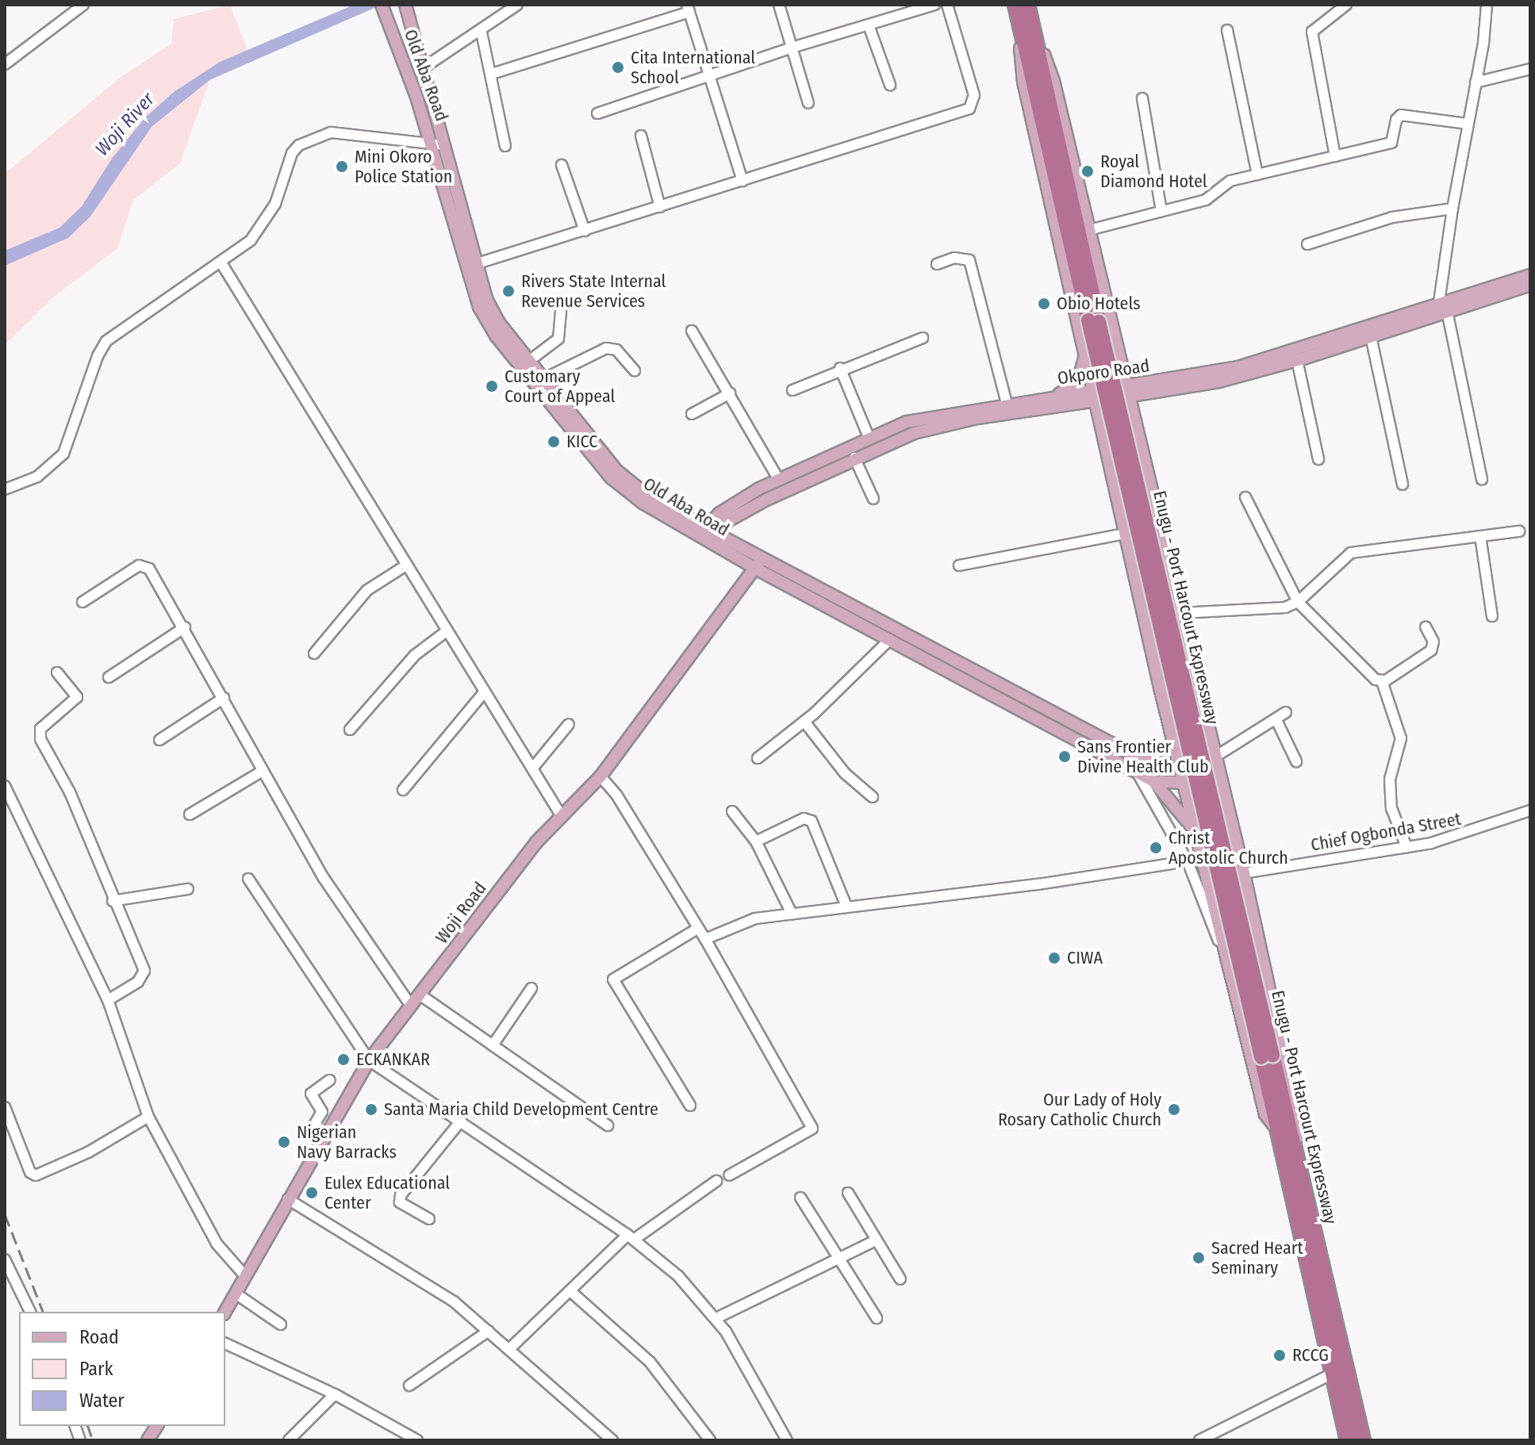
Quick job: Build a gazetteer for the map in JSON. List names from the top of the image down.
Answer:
{
  "streets": {
    "highway": ["Enugu - Port Harcourt Expressway"],
    "main road": ["Old Aba Road", "Okporo Road", "Woji Road"],
    "street": ["Chief Ogbonda Street"]
  },
  "crossings": [
    ["Old Aba Road", "Okporo Road"],
    ["Old Aba Road", "Woji Road"]
  ],
  "water": ["Woji River"],
  "places": [
    "Cita International School",
    "Mini Okoro Police Station",
    "Royal Diamond Hotel",
    "Rivers State Internal Revenue Services",
    "Obio Hotels",
    "Customary Court of Appeal",
    "KICC",
    "Sans Frontier Divine Health Club",
    "Christ Apostolic Church",
    "CIWA",
    "ECKANKAR",
    "Santa Maria Child Development Centre",
    "Our Lady of Holy Rosary Catholic Church",
    "Nigerian Navy Barracks",
    "Eulex Educational Center",
    "Sacred Heart Seminary",
    "RCCG"
  ],
  "legend": ["Road", "Park", "Water"]
}
